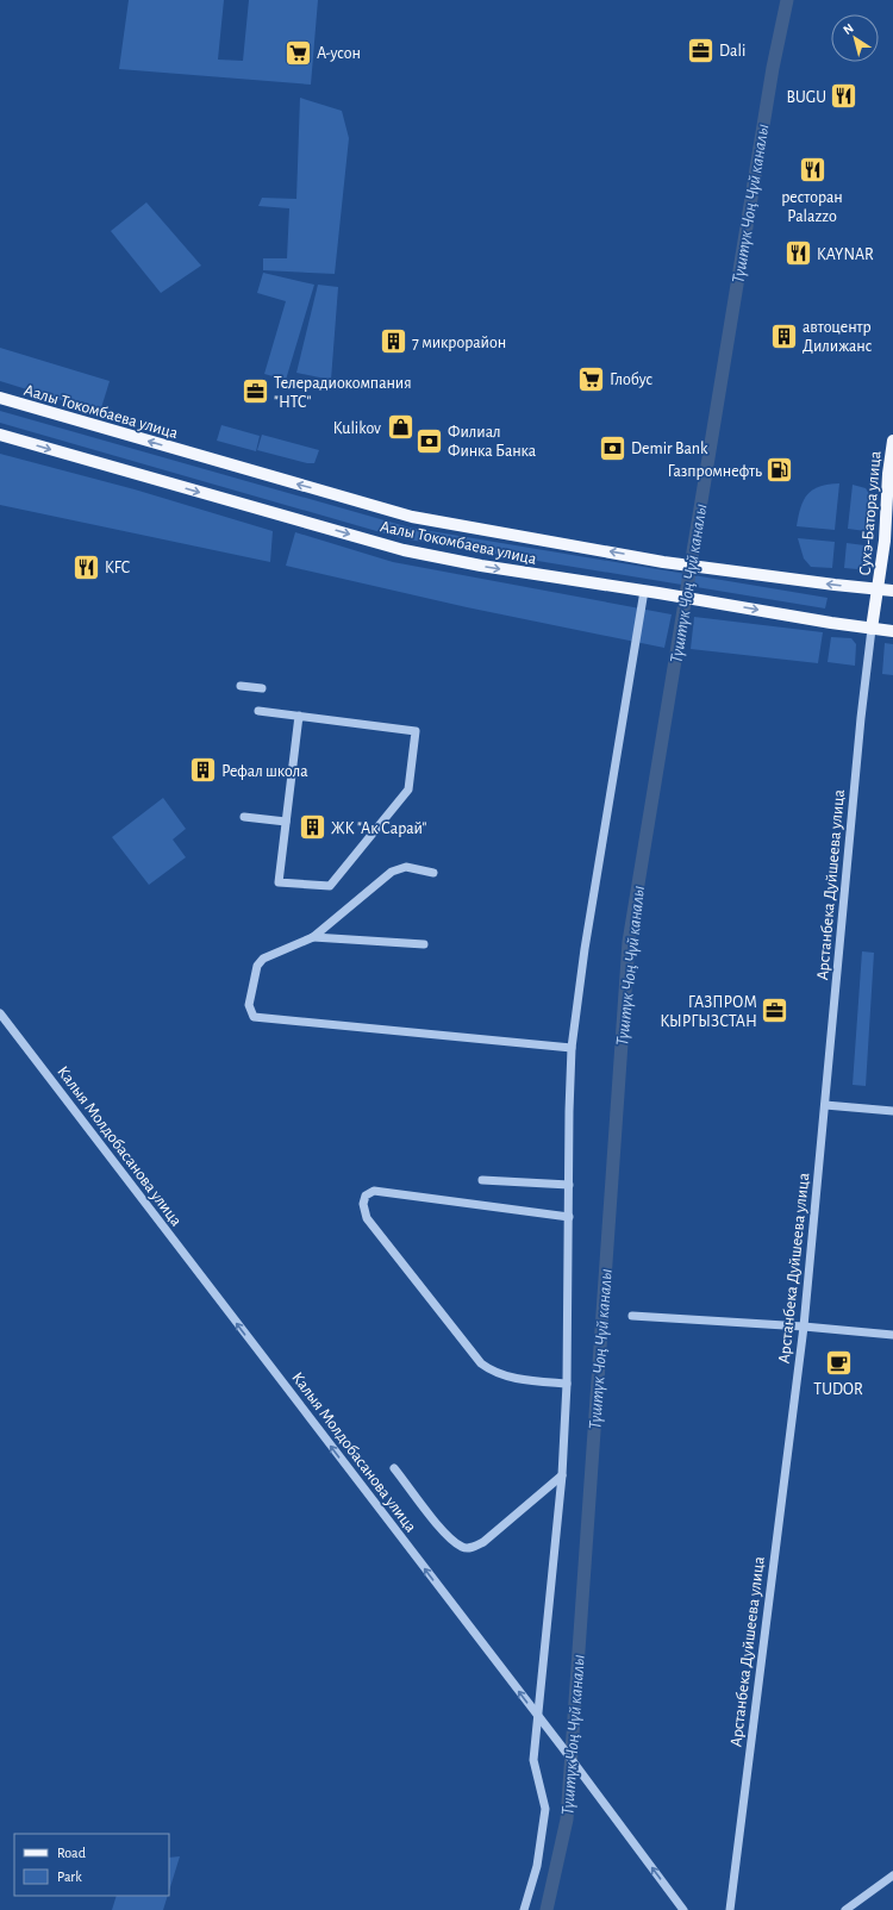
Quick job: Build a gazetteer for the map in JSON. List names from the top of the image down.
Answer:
{
  "streets": {
    "main road": ["Аалы Токомбаева улица", "Сухэ-Батора улица"],
    "street": ["Арстанбека Дуйшеева улица", "Калыя Молдобасанова улица"]
  },
  "crossings": [
    ["Аалы Токомбаева улица", "Сухэ-Батора улица"],
    ["Аалы Токомбаева улица", "Арстанбека Дуйшеева улица"],
    ["Сухэ-Батора улица", "Арстанбека Дуйшеева улица"]
  ],
  "one_way": ["Калыя Молдобасанова улица"],
  "water": ["Түштүк Чоң Чүй каналы"],
  "places": {
    "office": ["Dali", "Телерадиокомпания \"НТС\"", "ГАЗПРОМ КЫРГЫЗСТАН"],
    "supermarket": ["А-усон", "Глобус"],
    "restaurant": [
      "BUGU",
      "ресторан Palazzo",
      "KAYNAR",
      "KFC"
    ],
    "building": [
      "автоцентр Дилижанс",
      "7 микрорайон",
      "Рефал школа",
      "ЖК \"Ак Сарай\""
    ],
    "shop": ["Kulikov"],
    "bank": ["Филиал Финка Банка", "Demir Bank"],
    "fuel station": ["Газпромнефть"],
    "cafe": ["TUDOR"]
  },
  "legend": ["Road", "Park"],
  "north": "top left"
}
